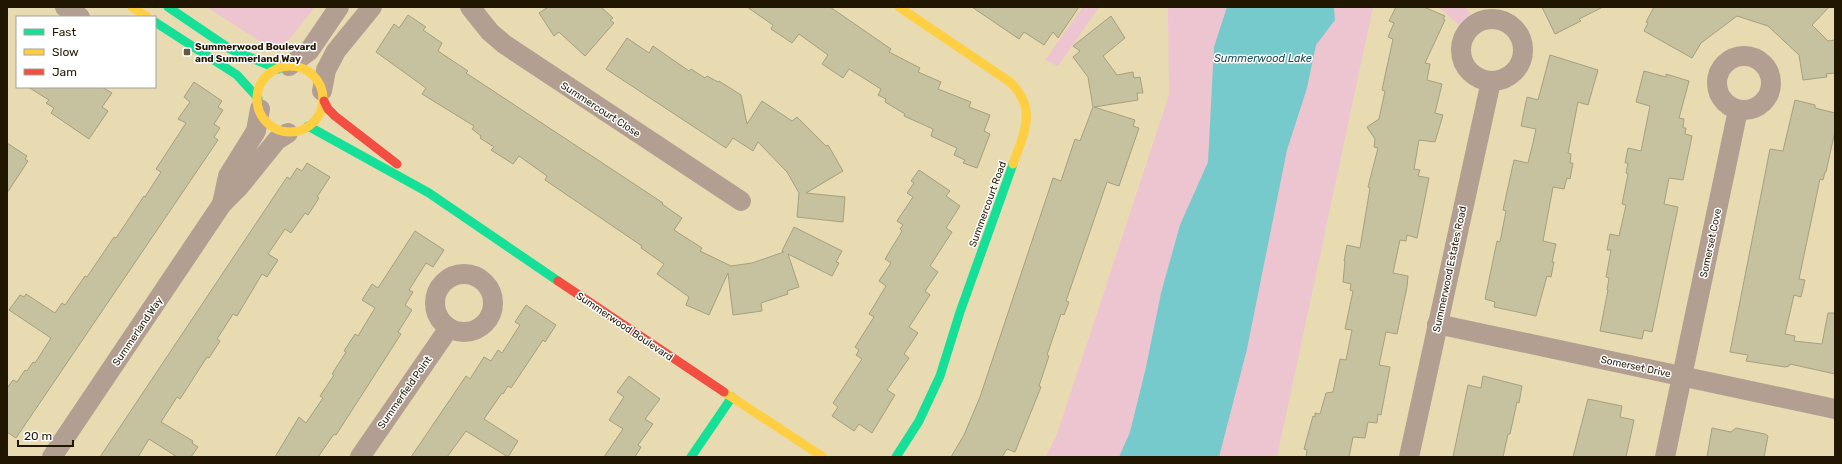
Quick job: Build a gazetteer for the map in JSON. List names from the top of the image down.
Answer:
{
  "streets": {
    "street": [
      "Summercourt Close",
      "Summercourt Road",
      "Somerset Cove",
      "Summerwood Estates Road",
      "Summerwood Boulevard",
      "Summerland Way",
      "Somerset Drive",
      "Summerfield Point"
    ]
  },
  "crossings": [
    ["Somerset Cove", "Somerset Drive"],
    ["Summerwood Estates Road", "Somerset Drive"],
    ["Summerwood Boulevard", "Summerland Way"]
  ],
  "water": ["Summerwood Lake"],
  "places": {
    "transit": ["Summerwood Boulevard and Summerland Way"]
  },
  "legend": ["Fast", "Slow", "Jam"],
  "scale_bar": "20 m"
}
